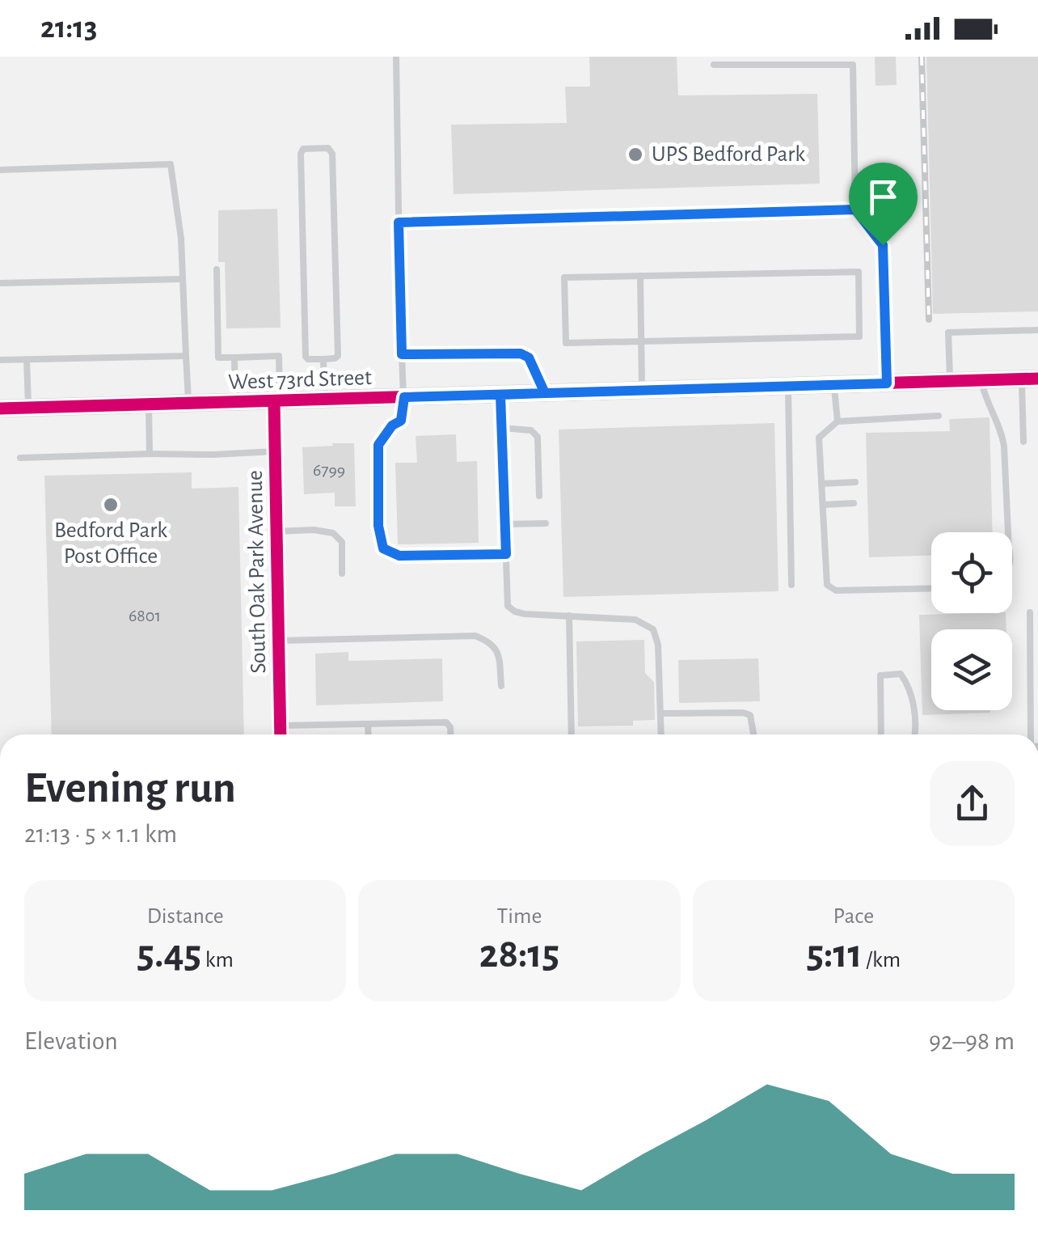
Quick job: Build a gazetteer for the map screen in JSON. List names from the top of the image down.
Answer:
{
  "streets": {
    "street": ["West 73rd Street", "South Oak Park Avenue"]
  },
  "crossings": [
    ["West 73rd Street", "South Oak Park Avenue"]
  ],
  "places": ["UPS Bedford Park", "Bedford Park Post Office"],
  "house_numbers": ["6799", "6801"],
  "page": {
    "status": "21:13",
    "heading": ["Evening run", "21:13 · 5 × 1.1 km"],
    "stats": [
      ["Distance", "5.45 km"],
      ["Time", "28:15"],
      ["Pace", "5:11 /km"]
    ],
    "chart": ["Elevation", "92–98 m"]
  }
}
